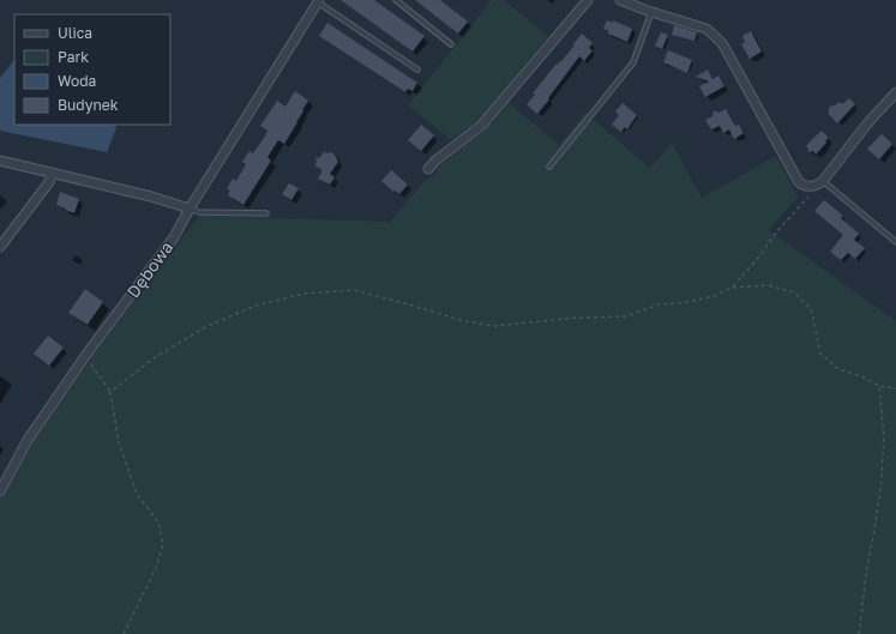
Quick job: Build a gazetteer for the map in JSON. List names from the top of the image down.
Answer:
{
  "streets": {
    "street": ["Dębowa"]
  },
  "legend": [
    "Ulica",
    "Park",
    "Woda",
    "Budynek"
  ]
}
